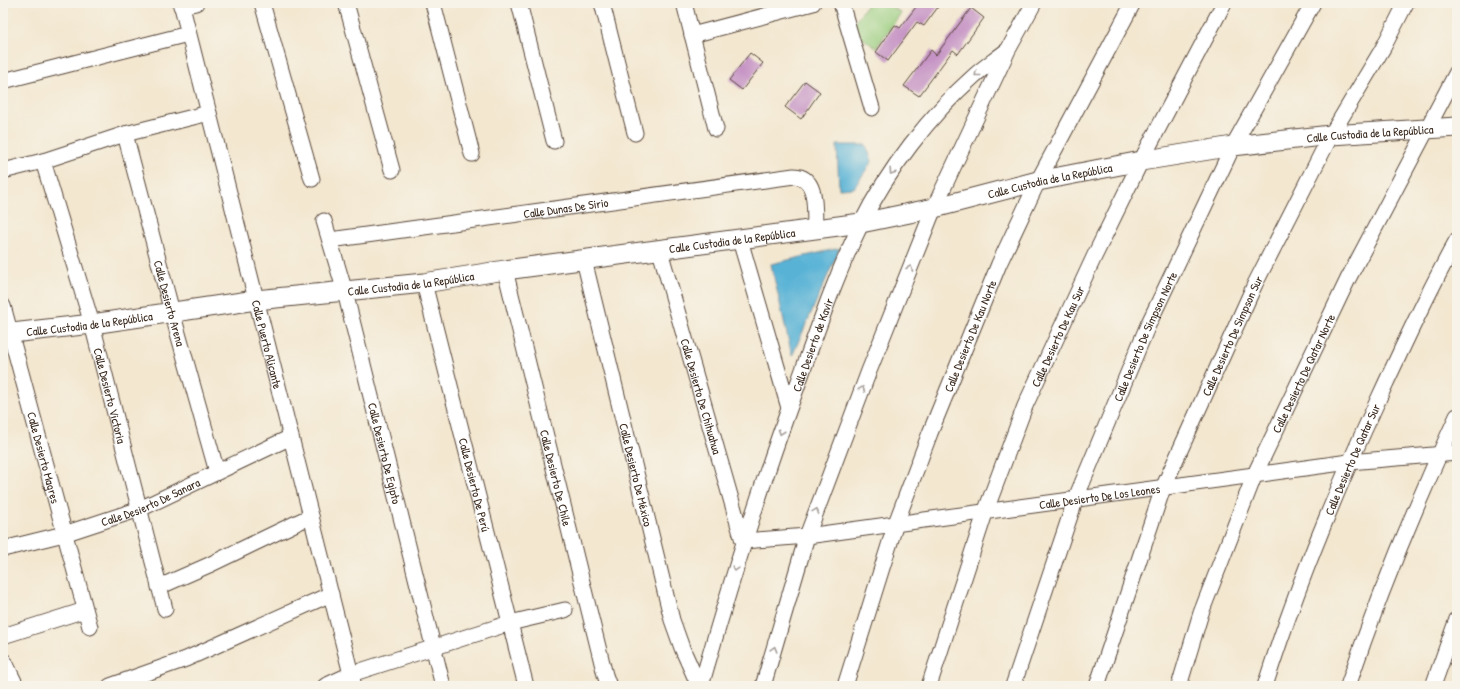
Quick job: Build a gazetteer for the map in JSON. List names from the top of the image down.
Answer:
{
  "streets": {
    "main road": ["Calle Custodia de la República"],
    "street": [
      "Calle Dunas De Sirio",
      "Calle Desierto Arena",
      "Calle Desierto De Kau Norte",
      "Calle Desierto De Kau Sur",
      "Calle Desierto De Simpson Sur",
      "Calle Desierto De Simpson Norte",
      "Calle Puerto Alicante",
      "Calle Desierto de Kavir",
      "Calle Desierto De Qatar Norte",
      "Calle Desierto Victoria",
      "Calle Desierto De Chihuahua",
      "Calle Desierto De Egipto",
      "Calle Desierto Magres",
      "Calle Desierto De Qatar Sur",
      "Calle Desierto De México",
      "Calle Desierto De Chile",
      "Calle Desierto De Perú",
      "Calle Desierto De Los Leones",
      "Calle Desierto De Sanara"
    ]
  },
  "crossings": [
    ["Calle Custodia de la República", "Calle Dunas De Sirio"],
    ["Calle Custodia de la República", "Calle Desierto Arena"],
    ["Calle Custodia de la República", "Calle Desierto De Kau Norte"],
    ["Calle Custodia de la República", "Calle Desierto De Kau Sur"],
    ["Calle Custodia de la República", "Calle Desierto De Simpson Sur"],
    ["Calle Custodia de la República", "Calle Desierto De Simpson Norte"],
    ["Calle Custodia de la República", "Calle Puerto Alicante"],
    ["Calle Custodia de la República", "Calle Desierto de Kavir"],
    ["Calle Custodia de la República", "Calle Desierto De Qatar Norte"],
    ["Calle Custodia de la República", "Calle Desierto Victoria"],
    ["Calle Custodia de la República", "Calle Desierto De Chihuahua"],
    ["Calle Custodia de la República", "Calle Desierto De Egipto"],
    ["Calle Custodia de la República", "Calle Desierto Magres"],
    ["Calle Custodia de la República", "Calle Desierto De México"],
    ["Calle Custodia de la República", "Calle Desierto De Chile"],
    ["Calle Custodia de la República", "Calle Desierto De Perú"],
    ["Calle Dunas De Sirio", "Calle Desierto De Egipto"],
    ["Calle Desierto Arena", "Calle Desierto De Sanara"],
    ["Calle Desierto De Kau Norte", "Calle Desierto De Los Leones"],
    ["Calle Desierto De Kau Sur", "Calle Desierto De Los Leones"],
    ["Calle Desierto De Simpson Sur", "Calle Desierto De Los Leones"],
    ["Calle Desierto De Simpson Norte", "Calle Desierto De Los Leones"],
    ["Calle Puerto Alicante", "Calle Desierto De Sanara"],
    ["Calle Desierto de Kavir", "Calle Desierto De Chihuahua"],
    ["Calle Desierto de Kavir", "Calle Desierto De México"],
    ["Calle Desierto de Kavir", "Calle Desierto De Los Leones"],
    ["Calle Desierto De Qatar Norte", "Calle Desierto De Los Leones"],
    ["Calle Desierto Victoria", "Calle Desierto De Sanara"],
    ["Calle Desierto De Chihuahua", "Calle Desierto De Los Leones"],
    ["Calle Desierto Magres", "Calle Desierto De Sanara"],
    ["Calle Desierto De Qatar Sur", "Calle Desierto De Los Leones"]
  ]
}
